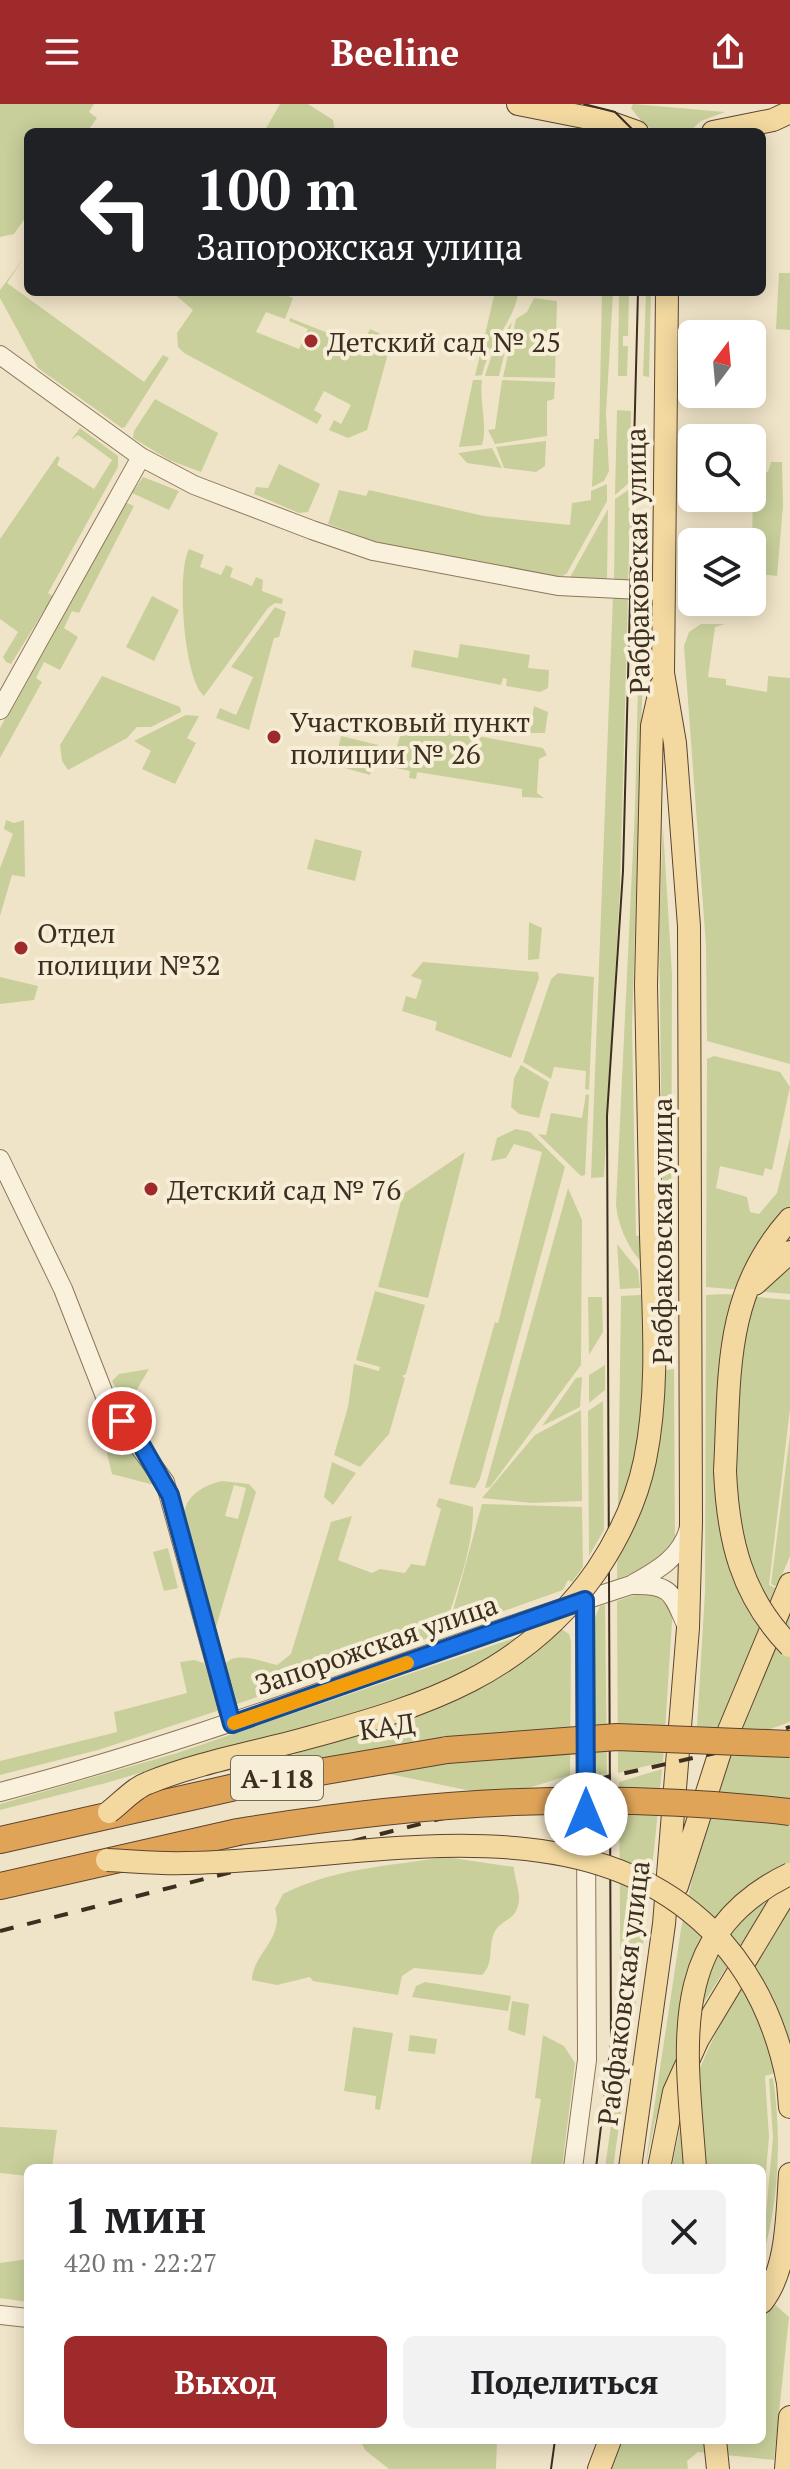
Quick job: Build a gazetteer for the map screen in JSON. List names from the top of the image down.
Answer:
{
  "streets": {
    "highway": ["КАД", "А-118"],
    "main road": ["Рабфаковская улица"],
    "street": ["Запорожская улица"]
  },
  "places": [
    "Детский сад № 25",
    "Участковый пункт полиции № 26",
    "Отдел полиции №32",
    "Детский сад № 76"
  ],
  "north": "top",
  "page": {
    "header": "Beeline",
    "turn": ["100 m", "Запорожская улица"],
    "heading": ["1 мин", "420 m · 22:27"],
    "buttons": ["Выход", "Поделиться"]
  }
}
